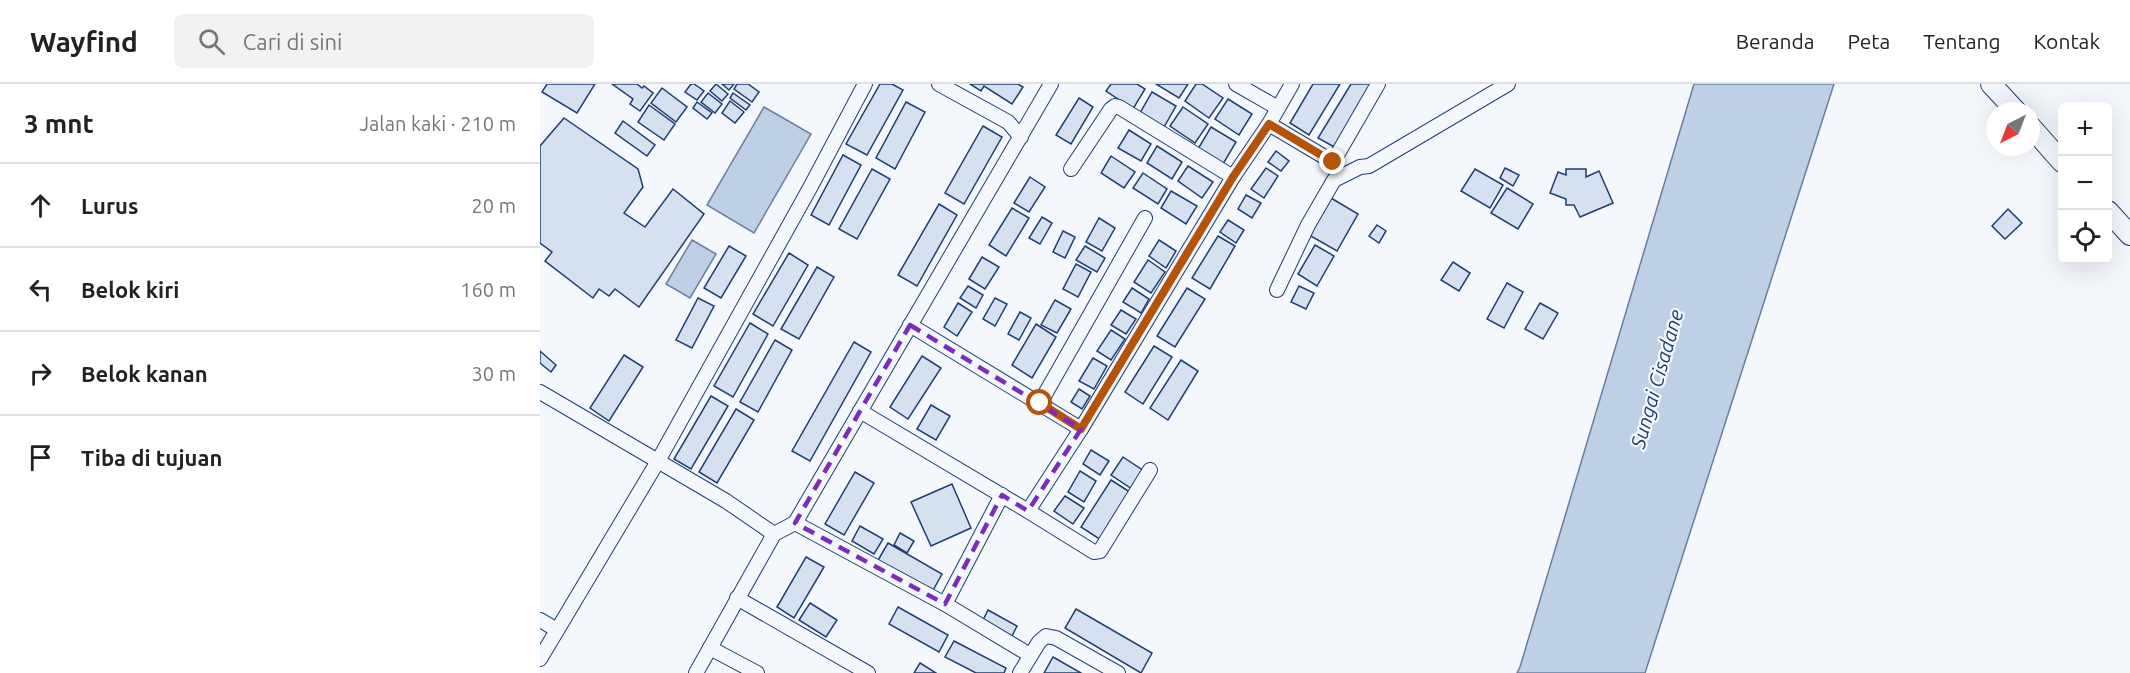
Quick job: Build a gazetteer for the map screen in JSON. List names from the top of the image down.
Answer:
{
  "water": ["Sungai Cisadane"],
  "north": "bottom left",
  "page": {
    "header": "Wayfind",
    "search": "Cari di sini",
    "nav": [
      "Beranda",
      "Peta",
      "Tentang",
      "Kontak"
    ],
    "heading": ["3 mnt", "Jalan kaki · 210 m"],
    "map_buttons": ["+", "−"],
    "list": [
      ["Lurus", "20 m"],
      ["Belok kiri", "160 m"],
      ["Belok kanan", "30 m"],
      "Tiba di tujuan"
    ]
  }
}
